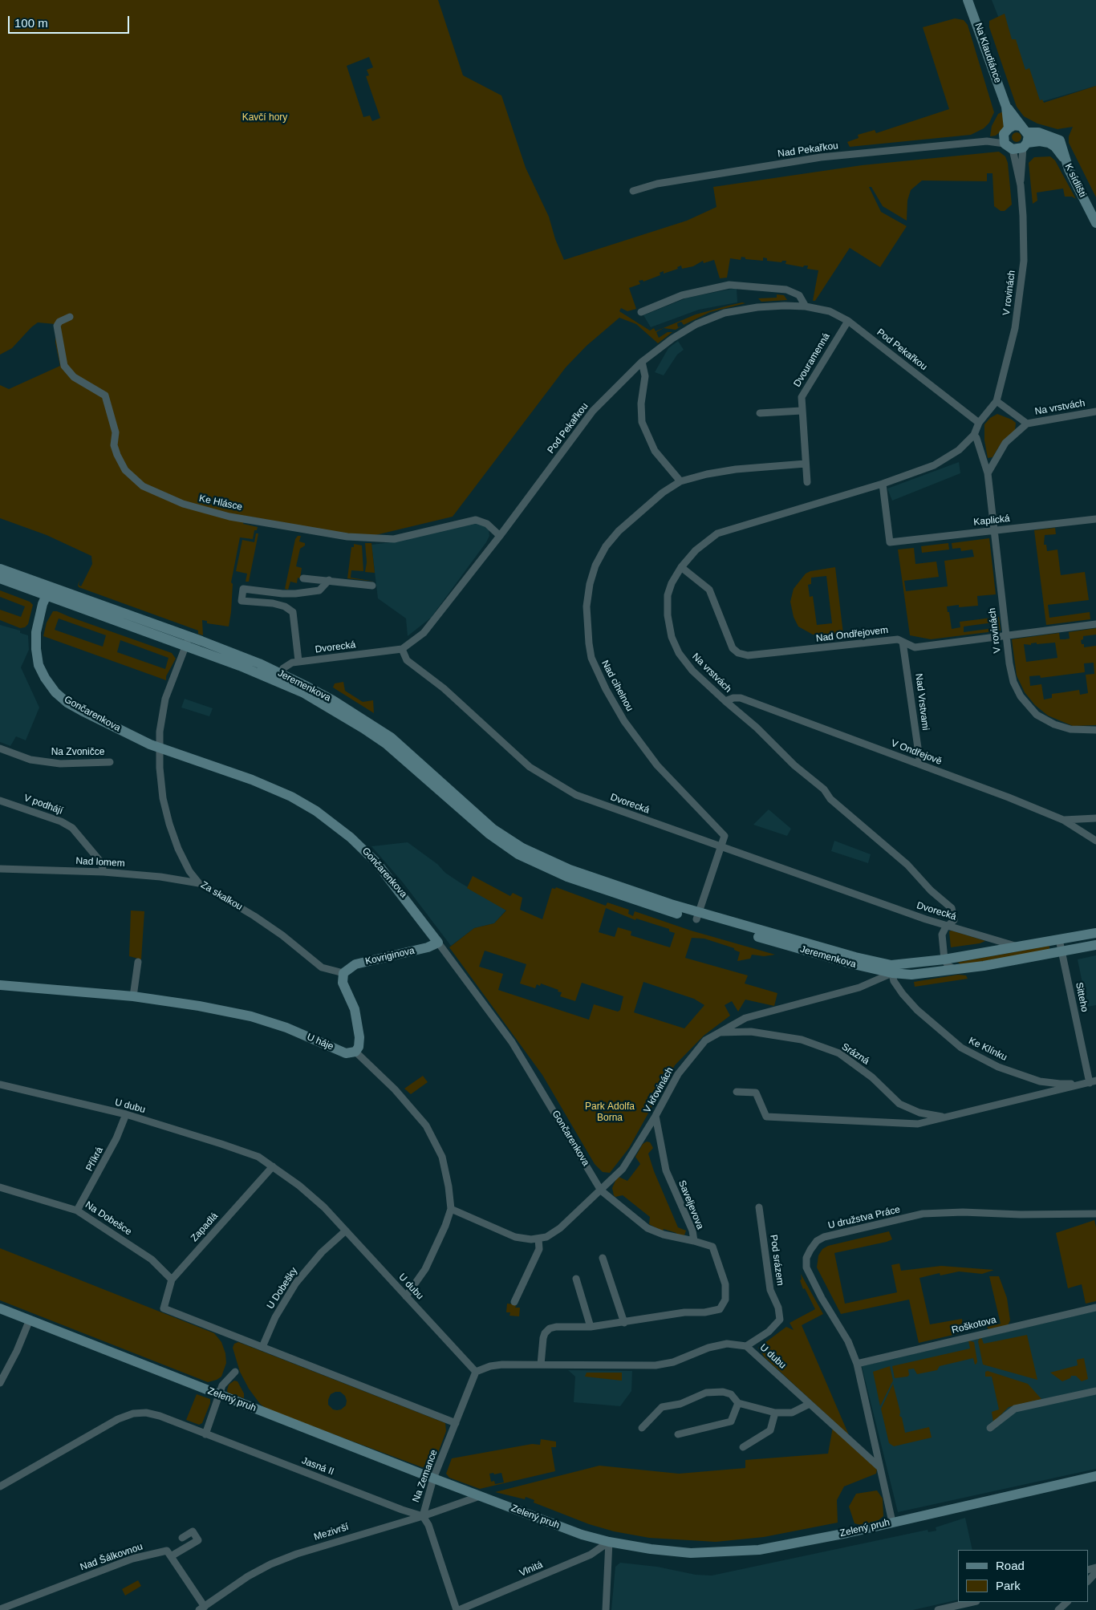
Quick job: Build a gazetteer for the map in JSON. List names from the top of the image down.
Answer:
{
  "streets": {
    "street": [
      "Na Klaudiánce",
      "Nad Pekařkou",
      "K sídlišti",
      "V rovinách",
      "Pod Pekařkou",
      "Dvouramenná",
      "Na vrstvách",
      "Ke Hlásce",
      "Kaplická",
      "Nad Ondřejovem",
      "Dvorecká",
      "Jeremenkova",
      "Nad cihelnou",
      "Nad Vrstvami",
      "Gončarenkova",
      "Na Zvoničce",
      "V Ondřejově",
      "V podhájí",
      "Nad lomem",
      "Za skalkou",
      "Kovriginova",
      "Sitteho",
      "U háje",
      "Ke Klínku",
      "Srázná",
      "V křovinách",
      "U dubu",
      "Příkrá",
      "Saveljevova",
      "U družstva Práce",
      "Na Dobešce",
      "Zapadlá",
      "Pod srázem",
      "U Dobešky",
      "Roškotova",
      "Zelený pruh",
      "Jasná II",
      "Na Zemance",
      "Mezivrší",
      "Nad Šálkovnou",
      "Vlnitá"
    ]
  },
  "crossings": [
    ["Na Klaudiánce", "Nad Pekařkou"],
    ["Na Klaudiánce", "K sídlišti"],
    ["Na Klaudiánce", "V rovinách"],
    ["Nad Pekařkou", "V rovinách"],
    ["K sídlišti", "V rovinách"],
    ["V rovinách", "Pod Pekařkou"],
    ["V rovinách", "Na vrstvách"],
    ["V rovinách", "Kaplická"],
    ["V rovinách", "Nad Ondřejovem"],
    ["Pod Pekařkou", "Dvouramenná"],
    ["Pod Pekařkou", "Ke Hlásce"],
    ["Pod Pekařkou", "Dvorecká"],
    ["Dvouramenná", "Nad cihelnou"],
    ["Na vrstvách", "Kaplická"],
    ["Na vrstvách", "Nad Ondřejovem"],
    ["Na vrstvách", "Dvorecká"],
    ["Na vrstvách", "Jeremenkova"],
    ["Na vrstvách", "V Ondřejově"],
    ["Nad Ondřejovem", "Nad Vrstvami"],
    ["Dvorecká", "Jeremenkova"],
    ["Dvorecká", "Nad cihelnou"],
    ["Jeremenkova", "Nad cihelnou"],
    ["Jeremenkova", "Gončarenkova"],
    ["Jeremenkova", "Za skalkou"],
    ["Jeremenkova", "Sitteho"],
    ["Jeremenkova", "Ke Klínku"],
    ["Jeremenkova", "V křovinách"],
    ["Nad Vrstvami", "V Ondřejově"],
    ["Gončarenkova", "Za skalkou"],
    ["Gončarenkova", "Kovriginova"],
    ["Gončarenkova", "V křovinách"],
    ["Gončarenkova", "Saveljevova"],
    ["V podhájí", "Nad lomem"],
    ["Nad lomem", "Za skalkou"],
    ["Za skalkou", "Kovriginova"],
    ["Sitteho", "Ke Klínku"],
    ["Ke Klínku", "V křovinách"],
    ["Srázná", "V křovinách"],
    ["V křovinách", "Saveljevova"],
    ["U dubu", "Příkrá"],
    ["U dubu", "Saveljevova"],
    ["U dubu", "U družstva Práce"],
    ["U dubu", "Zapadlá"],
    ["U dubu", "Pod srázem"],
    ["U dubu", "U Dobešky"],
    ["U dubu", "Na Zemance"],
    ["Příkrá", "Na Dobešce"],
    ["U družstva Práce", "Roškotova"],
    ["U družstva Práce", "Zelený pruh"],
    ["Na Dobešce", "Zapadlá"],
    ["Zapadlá", "U Dobešky"],
    ["Zelený pruh", "Na Zemance"],
    ["Zelený pruh", "Mezivrší"],
    ["Zelený pruh", "Vlnitá"],
    ["Jasná II", "Na Zemance"],
    ["Jasná II", "Mezivrší"],
    ["Na Zemance", "Mezivrší"],
    ["Na Zemance", "Vlnitá"]
  ],
  "parks": ["Kavčí hory", "Park Adolfa Borna"],
  "legend": ["Road", "Park"],
  "scale_bar": "100 m"
}
